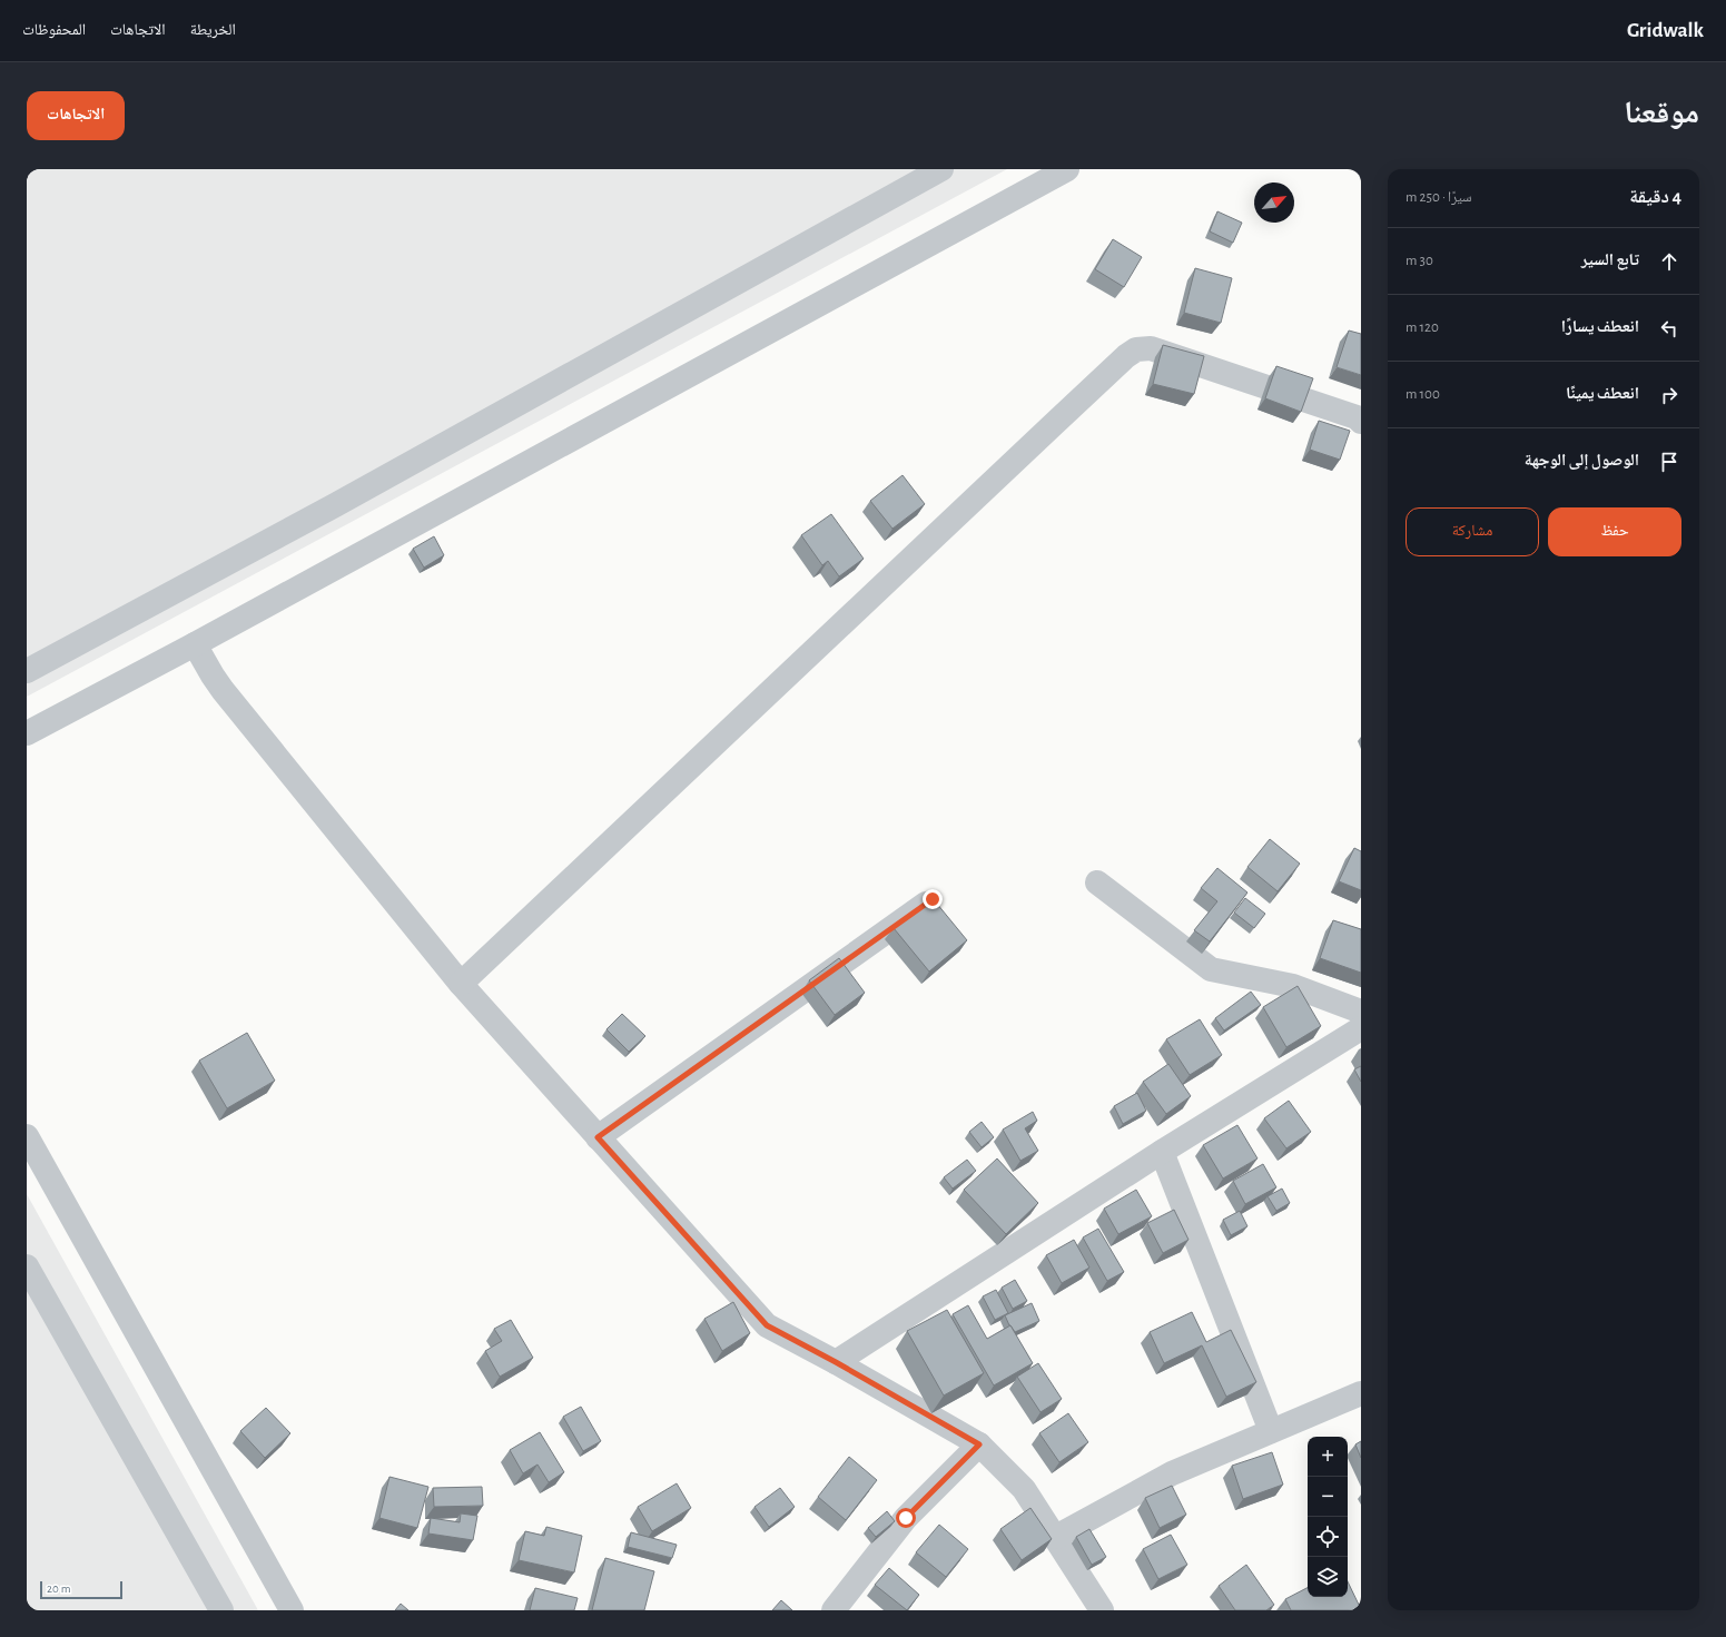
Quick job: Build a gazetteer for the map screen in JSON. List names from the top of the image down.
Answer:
{
  "scale_bar": "20 m",
  "north": "top right",
  "page": {
    "header": "Gridwalk",
    "nav": ["الخريطة", "الاتجاهات", "المحفوظات"],
    "title": "موقعنا",
    "buttons": [
      "الاتجاهات",
      ["حفظ", "مشاركة"]
    ],
    "heading": ["4 دقيقة", "سيرًا · 250 m"],
    "list": [
      ["تابع السير", "30 m"],
      ["انعطف يسارًا", "120 m"],
      ["انعطف يمينًا", "100 m"],
      "الوصول إلى الوجهة"
    ],
    "map_buttons": ["+", "−"],
    "scale": "20 m"
  }
}
